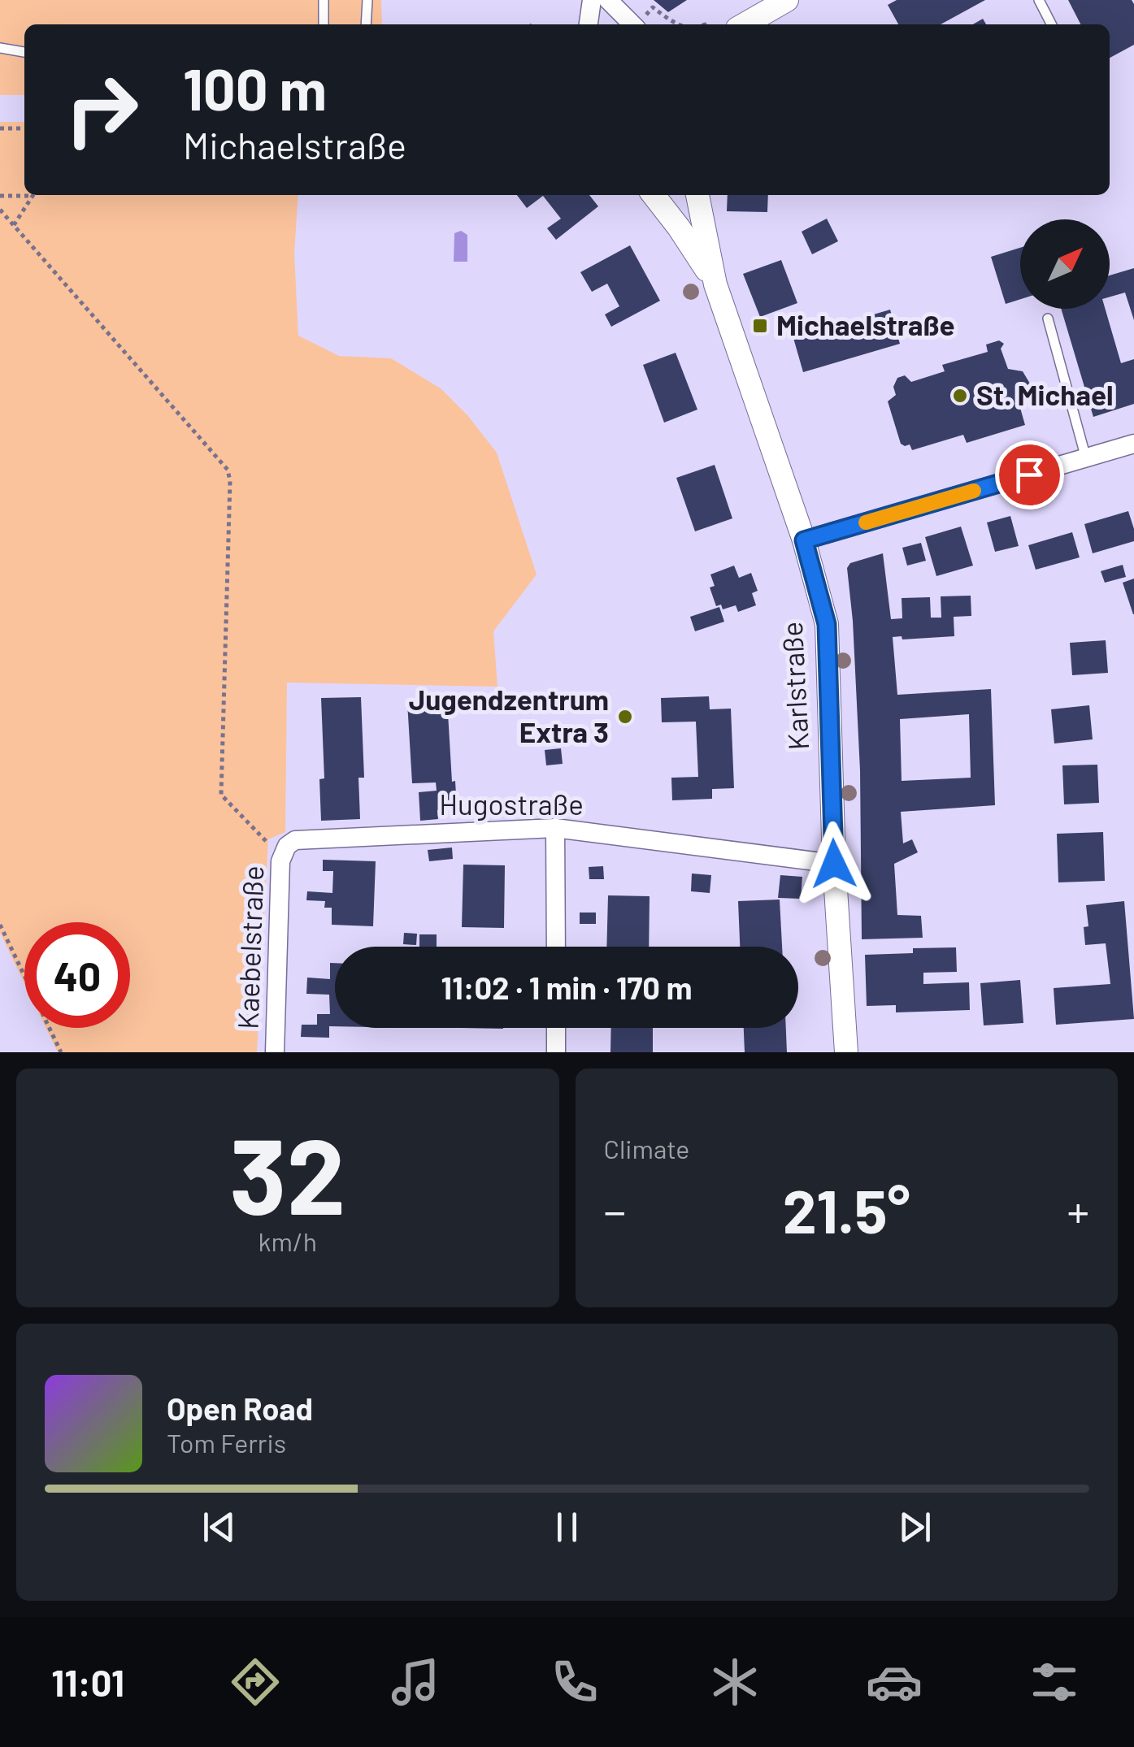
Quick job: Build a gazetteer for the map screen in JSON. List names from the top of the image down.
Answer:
{
  "streets": {
    "street": ["Karlstraße", "Hugostraße", "Kaebelstraße"]
  },
  "crossings": [
    ["Karlstraße", "Hugostraße"],
    ["Hugostraße", "Kaebelstraße"]
  ],
  "places": {
    "transit": ["Michaelstraße"],
    "other": ["St. Michael", "Jugendzentrum Extra 3"]
  },
  "north": "top right",
  "page": {
    "turn": ["100 m", "Michaelstraße"],
    "limit": "40",
    "trip": "11:02 · 1 min · 170 m",
    "tile": [
      ["32", "km/h"],
      "Climate"
    ],
    "heat": ["−", "21.5°", "+"],
    "song": ["Open Road", "Tom Ferris"],
    "tabs": "11:01"
  }
}
